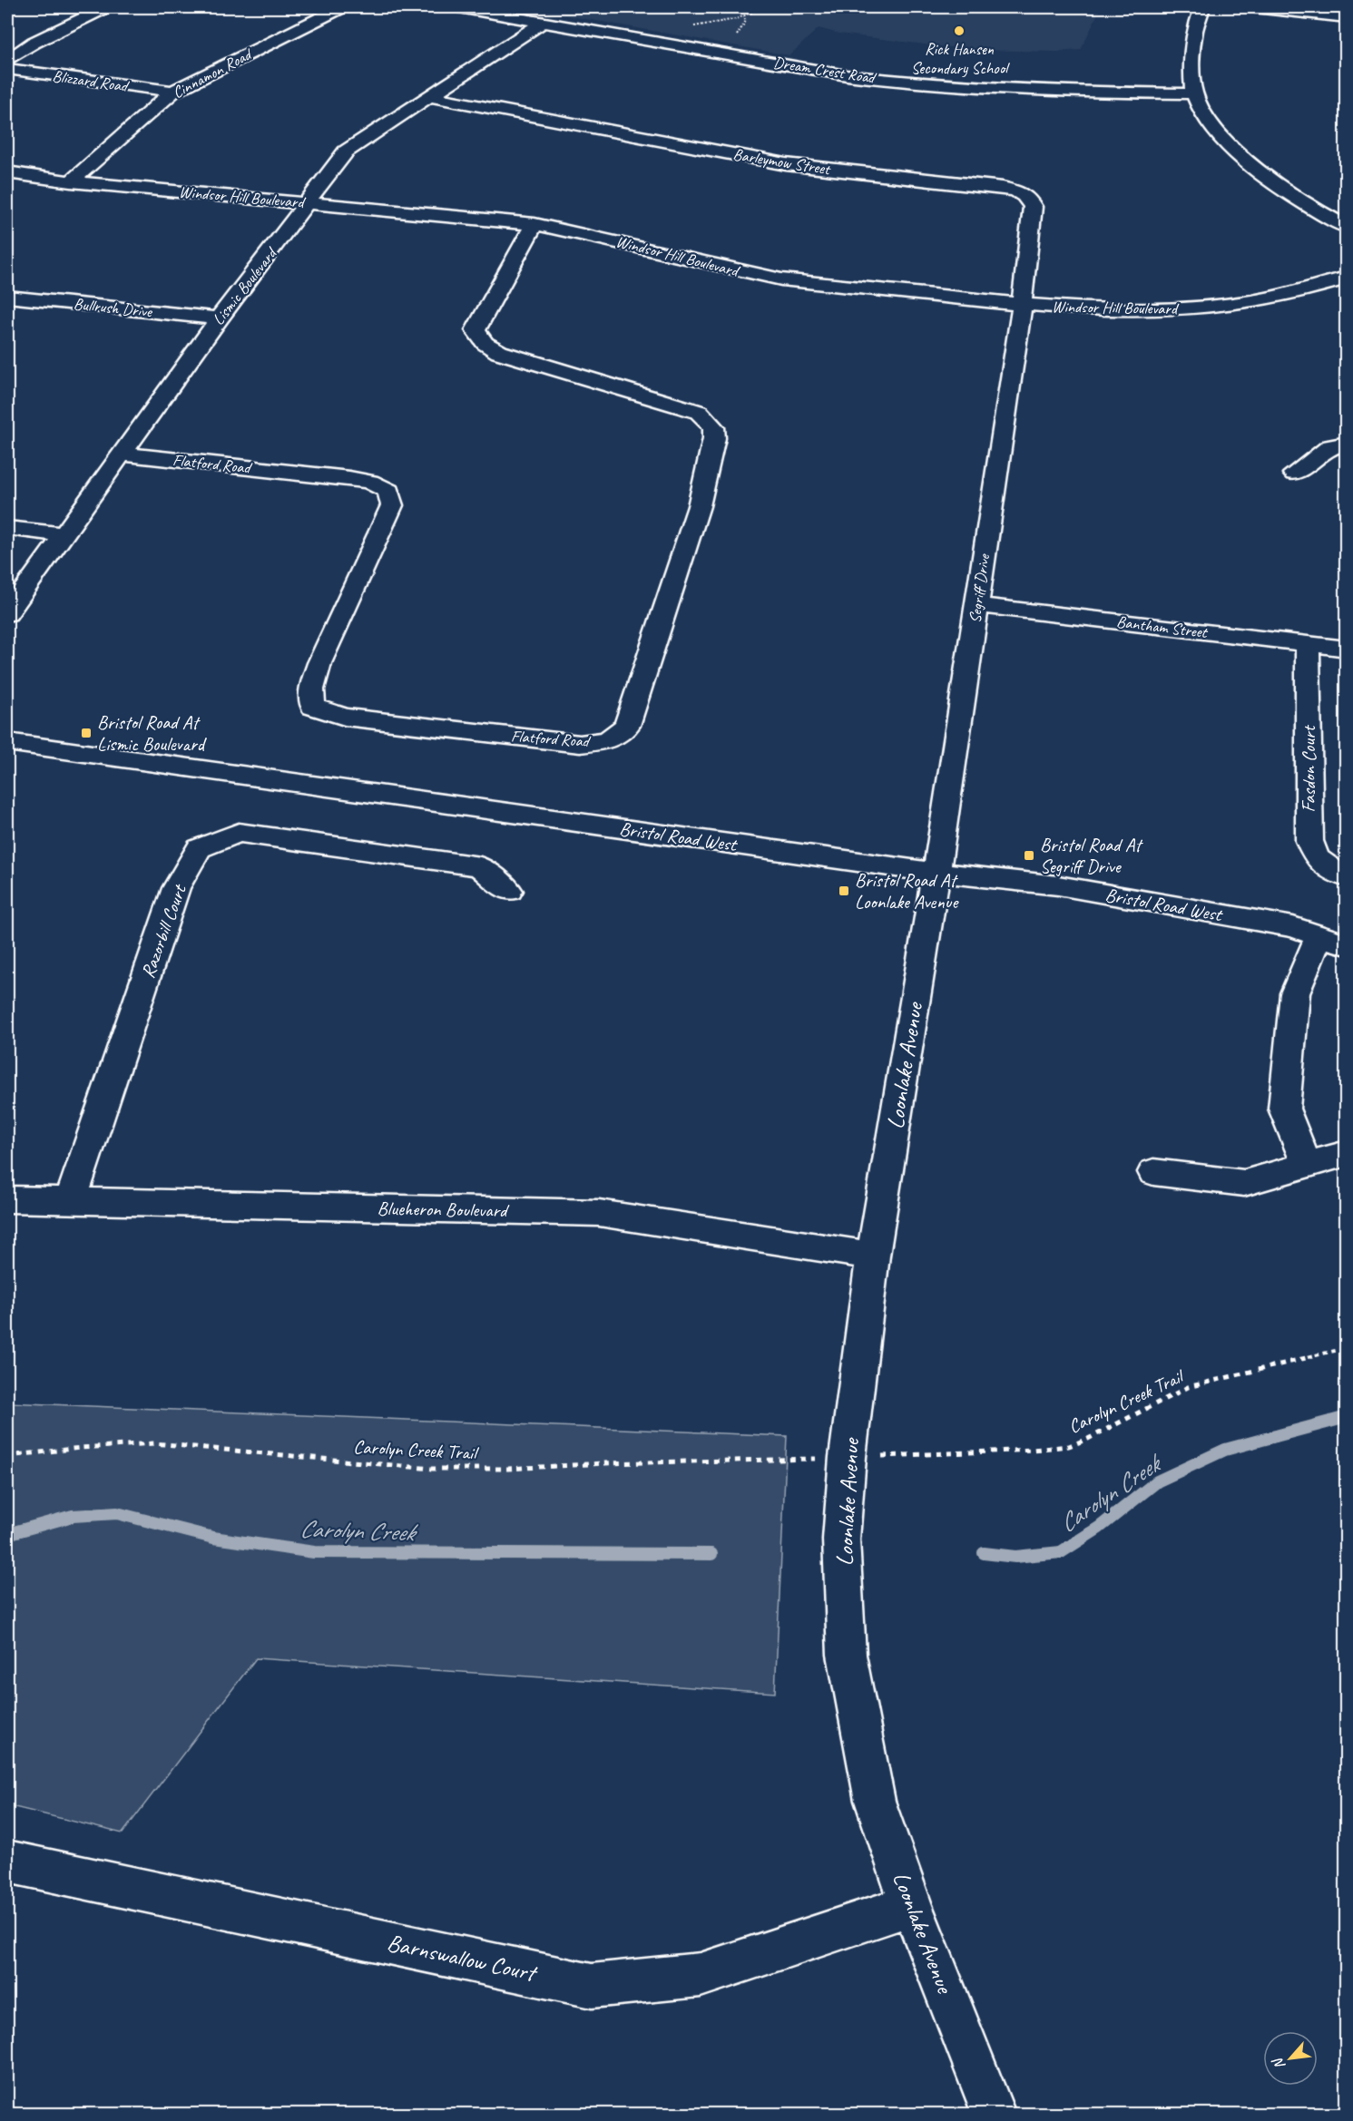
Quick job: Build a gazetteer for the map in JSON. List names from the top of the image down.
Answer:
{
  "streets": {
    "street": [
      "Dream Crest Road",
      "Cinnamon Road",
      "Blizzard Road",
      "Barleymow Street",
      "Windsor Hill Boulevard",
      "Lismic Boulevard",
      "Bullrush Drive",
      "Flatford Road",
      "Segriff Drive",
      "Bantham Street",
      "Fasdon Court",
      "Bristol Road West",
      "Razorbill Court",
      "Loonlake Avenue",
      "Blueheron Boulevard",
      "Barnswallow Court"
    ],
    "path": ["Carolyn Creek Trail"]
  },
  "crossings": [
    ["Dream Crest Road", "Lismic Boulevard"],
    ["Cinnamon Road", "Blizzard Road"],
    ["Cinnamon Road", "Windsor Hill Boulevard"],
    ["Barleymow Street", "Windsor Hill Boulevard"],
    ["Barleymow Street", "Lismic Boulevard"],
    ["Barleymow Street", "Segriff Drive"],
    ["Windsor Hill Boulevard", "Lismic Boulevard"],
    ["Windsor Hill Boulevard", "Flatford Road"],
    ["Windsor Hill Boulevard", "Segriff Drive"],
    ["Lismic Boulevard", "Bullrush Drive"],
    ["Lismic Boulevard", "Flatford Road"],
    ["Segriff Drive", "Bantham Street"],
    ["Segriff Drive", "Bristol Road West"],
    ["Segriff Drive", "Loonlake Avenue"],
    ["Bantham Street", "Fasdon Court"],
    ["Bristol Road West", "Loonlake Avenue"],
    ["Razorbill Court", "Blueheron Boulevard"],
    ["Loonlake Avenue", "Blueheron Boulevard"],
    ["Loonlake Avenue", "Barnswallow Court"]
  ],
  "water": ["Carolyn Creek"],
  "places": {
    "other": ["Rick Hansen Secondary School"],
    "transit": ["Bristol Road At Lismic Boulevard", "Bristol Road At Segriff Drive", "Bristol Road At Loonlake Avenue"]
  },
  "north": "bottom left"
}
